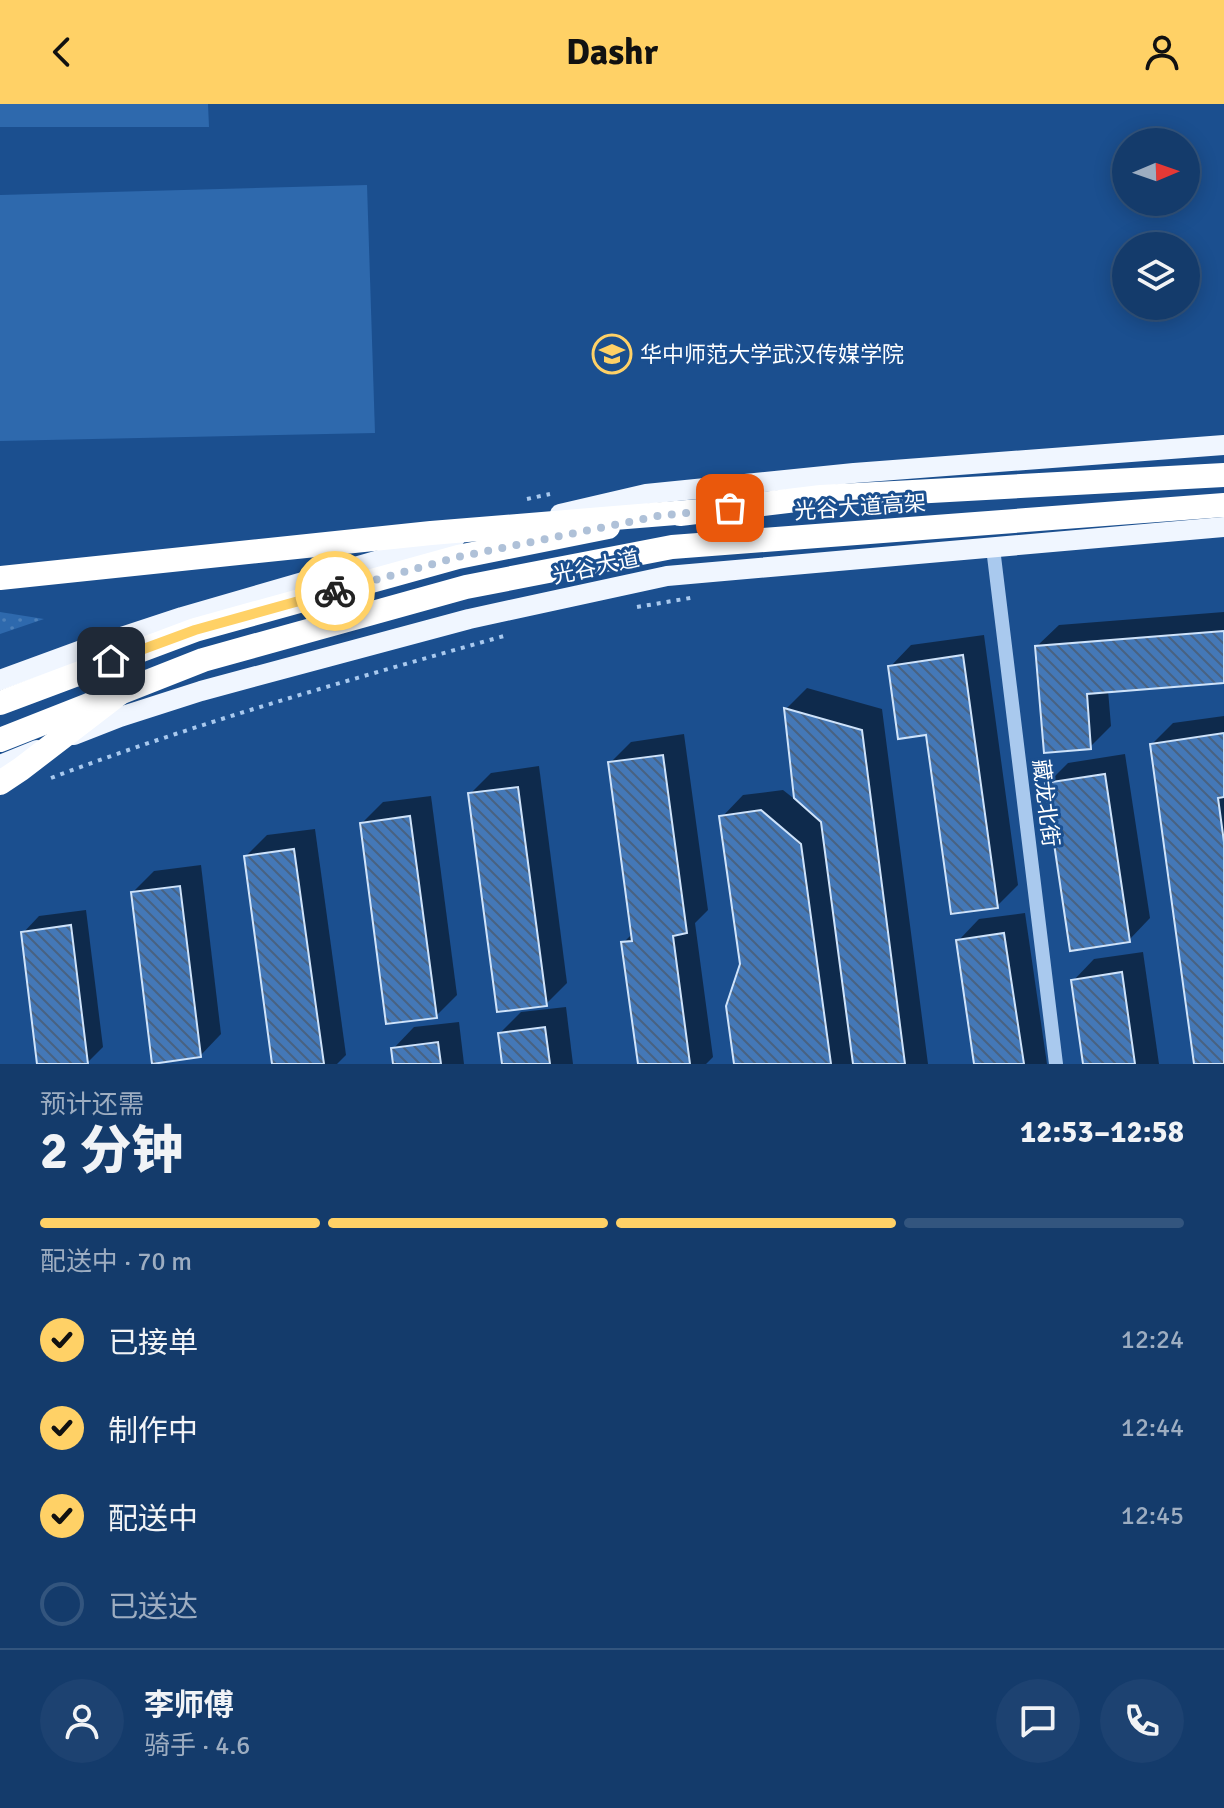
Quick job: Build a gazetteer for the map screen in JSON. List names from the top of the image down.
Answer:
{
  "streets": {
    "highway": ["光谷大道高架"],
    "main road": ["光谷大道"],
    "street": ["藏龙北街"]
  },
  "crossings": [
    ["光谷大道", "藏龙北街"]
  ],
  "places": {
    "school or university": ["华中师范大学武汉传媒学院"]
  },
  "north": "right",
  "page": {
    "header": "Dashr",
    "heading": ["2 分钟", "预计还需", "12:53–12:58"],
    "panel": ["李师傅", "骑手 · 4.6"],
    "bar": "配送中 · 70 m",
    "list": [
      ["已接单", "12:24"],
      ["制作中", "12:44"],
      ["配送中", "12:45"],
      "已送达"
    ]
  }
}
